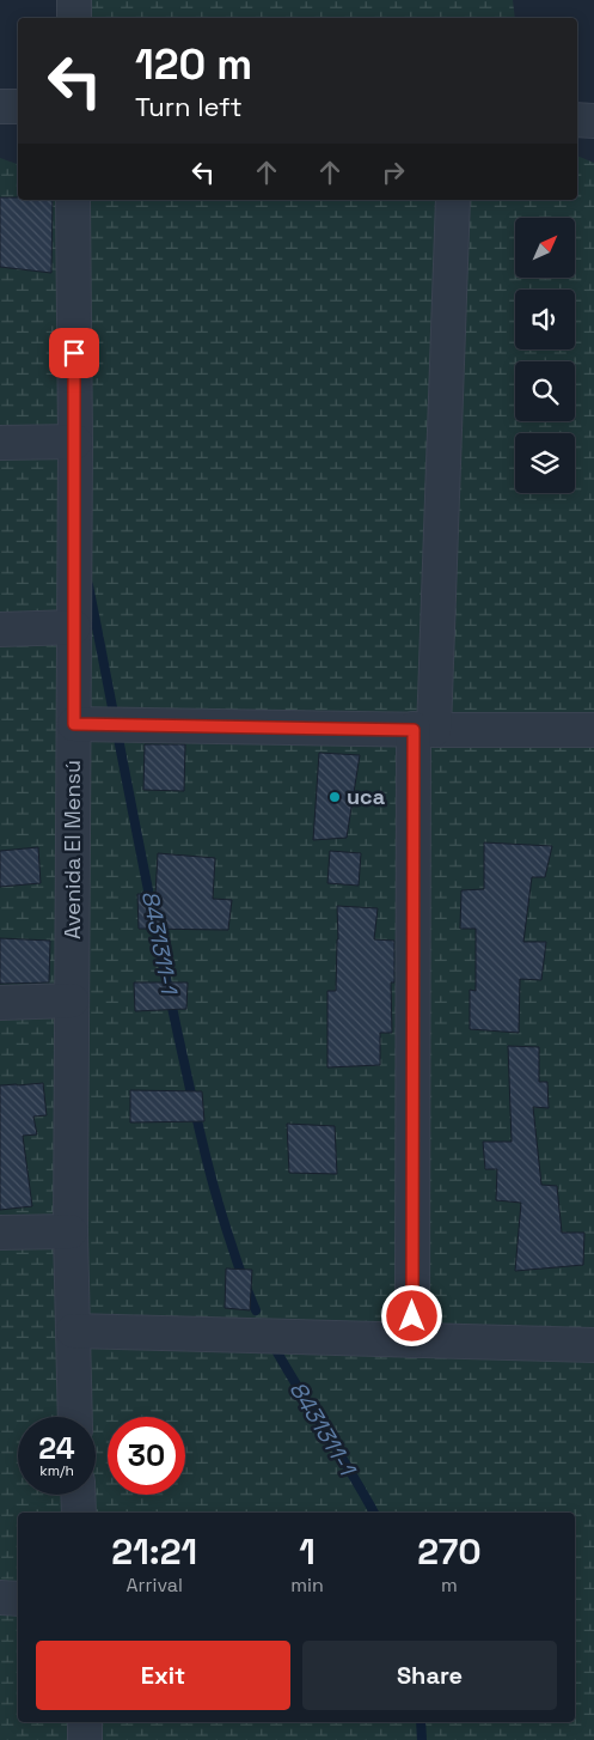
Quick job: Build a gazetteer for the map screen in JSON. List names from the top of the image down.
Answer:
{
  "streets": {
    "street": ["Avenida El Mensú"]
  },
  "water": ["8431311-1"],
  "places": ["uca"],
  "north": "top right",
  "page": {
    "turn": ["120 m", "Turn left"],
    "speed": "24 km/h",
    "limit": "30",
    "eta": [
      "21:21",
      "Arrival",
      "1",
      "min",
      "270",
      "m"
    ],
    "buttons": ["Exit", "Share"]
  }
}
